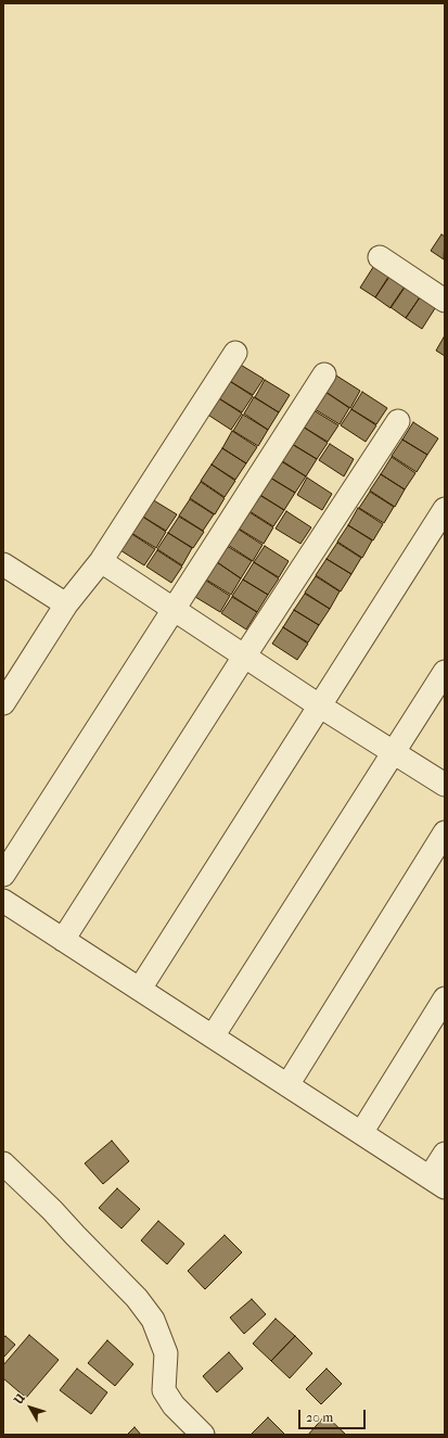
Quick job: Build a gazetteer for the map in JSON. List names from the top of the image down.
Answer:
{
  "scale_bar": "20 m",
  "north": "top left"
}
